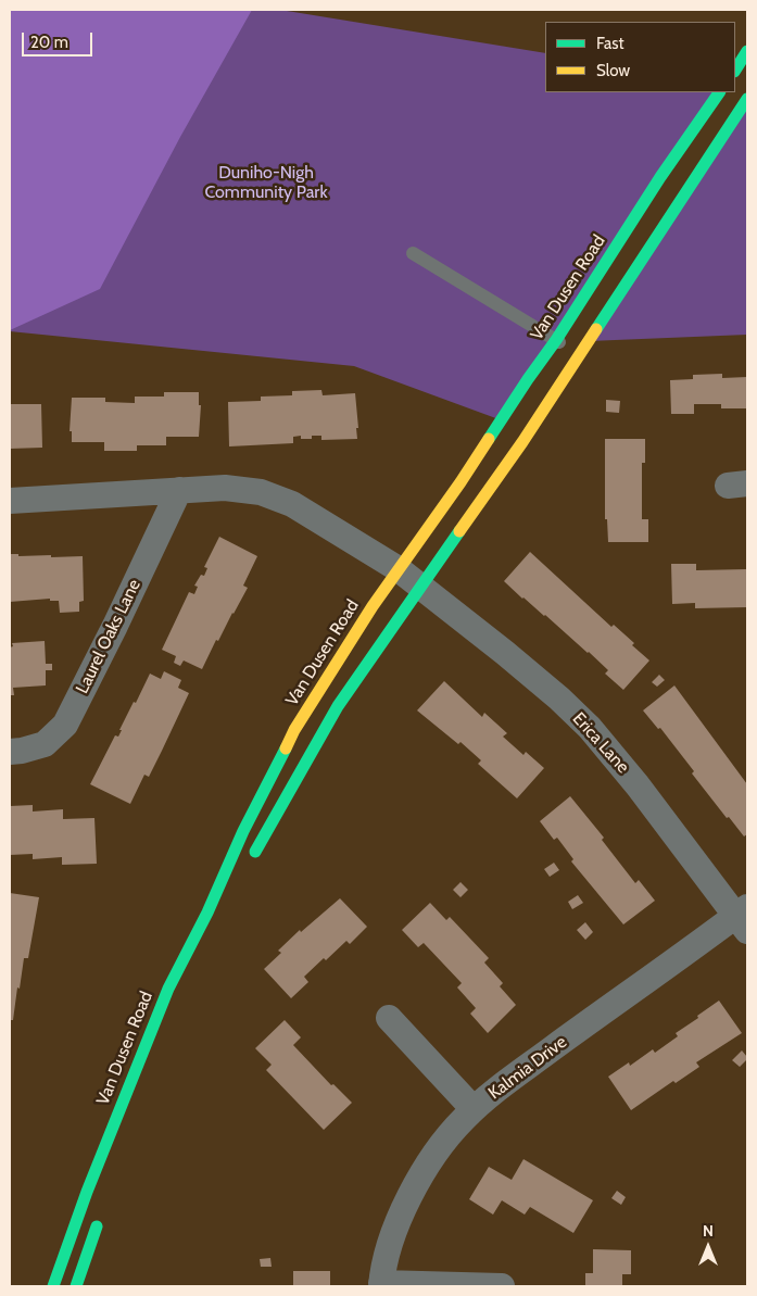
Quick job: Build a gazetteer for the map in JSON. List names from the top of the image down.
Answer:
{
  "streets": {
    "main road": ["Van Dusen Road"],
    "street": ["Laurel Oaks Lane", "Erica Lane", "Kalmia Drive"]
  },
  "crossings": [
    ["Van Dusen Road", "Erica Lane"],
    ["Erica Lane", "Kalmia Drive"]
  ],
  "parks": ["Duniho-Nigh Community Park"],
  "legend": ["Fast", "Slow"],
  "scale_bar": "20 m",
  "north": "top"
}
